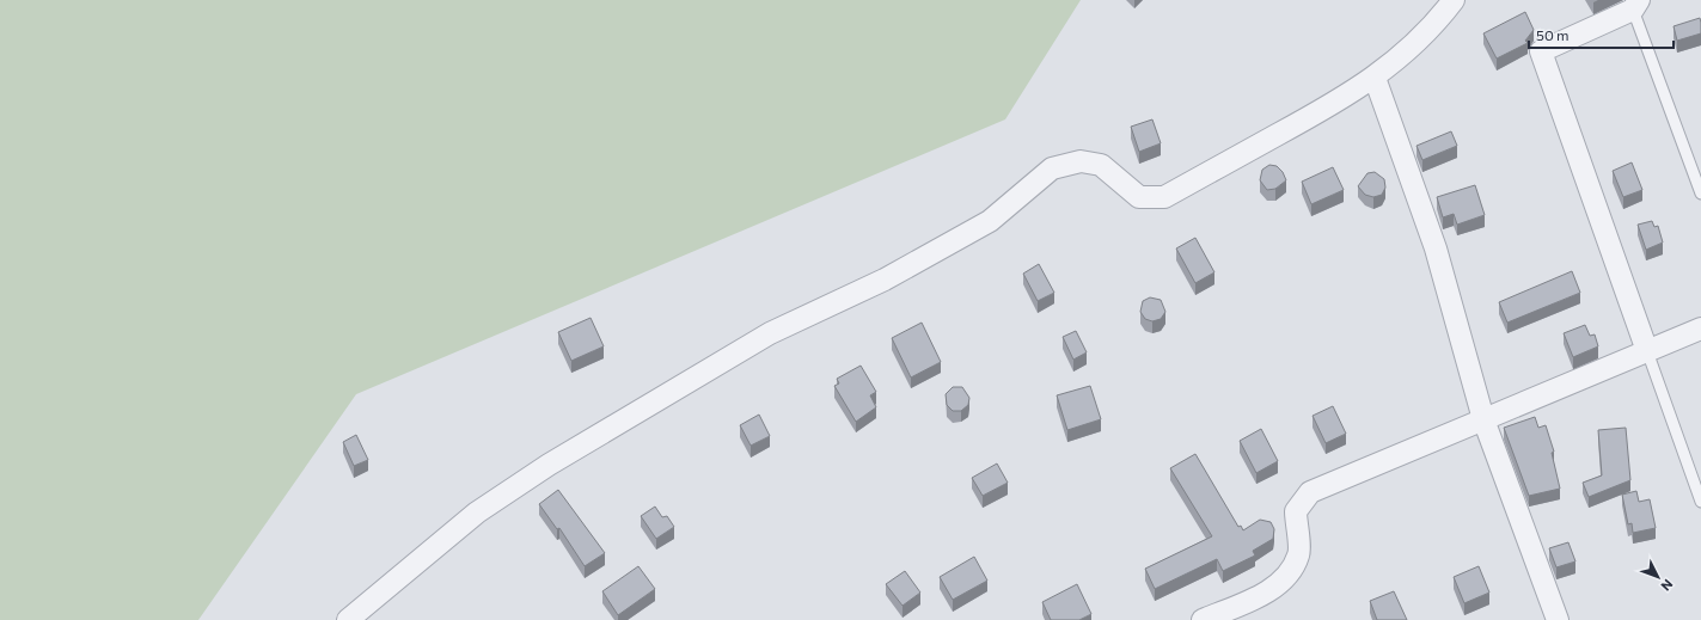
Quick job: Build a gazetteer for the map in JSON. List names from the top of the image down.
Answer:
{
  "scale_bar": "50 m",
  "north": "bottom right"
}
